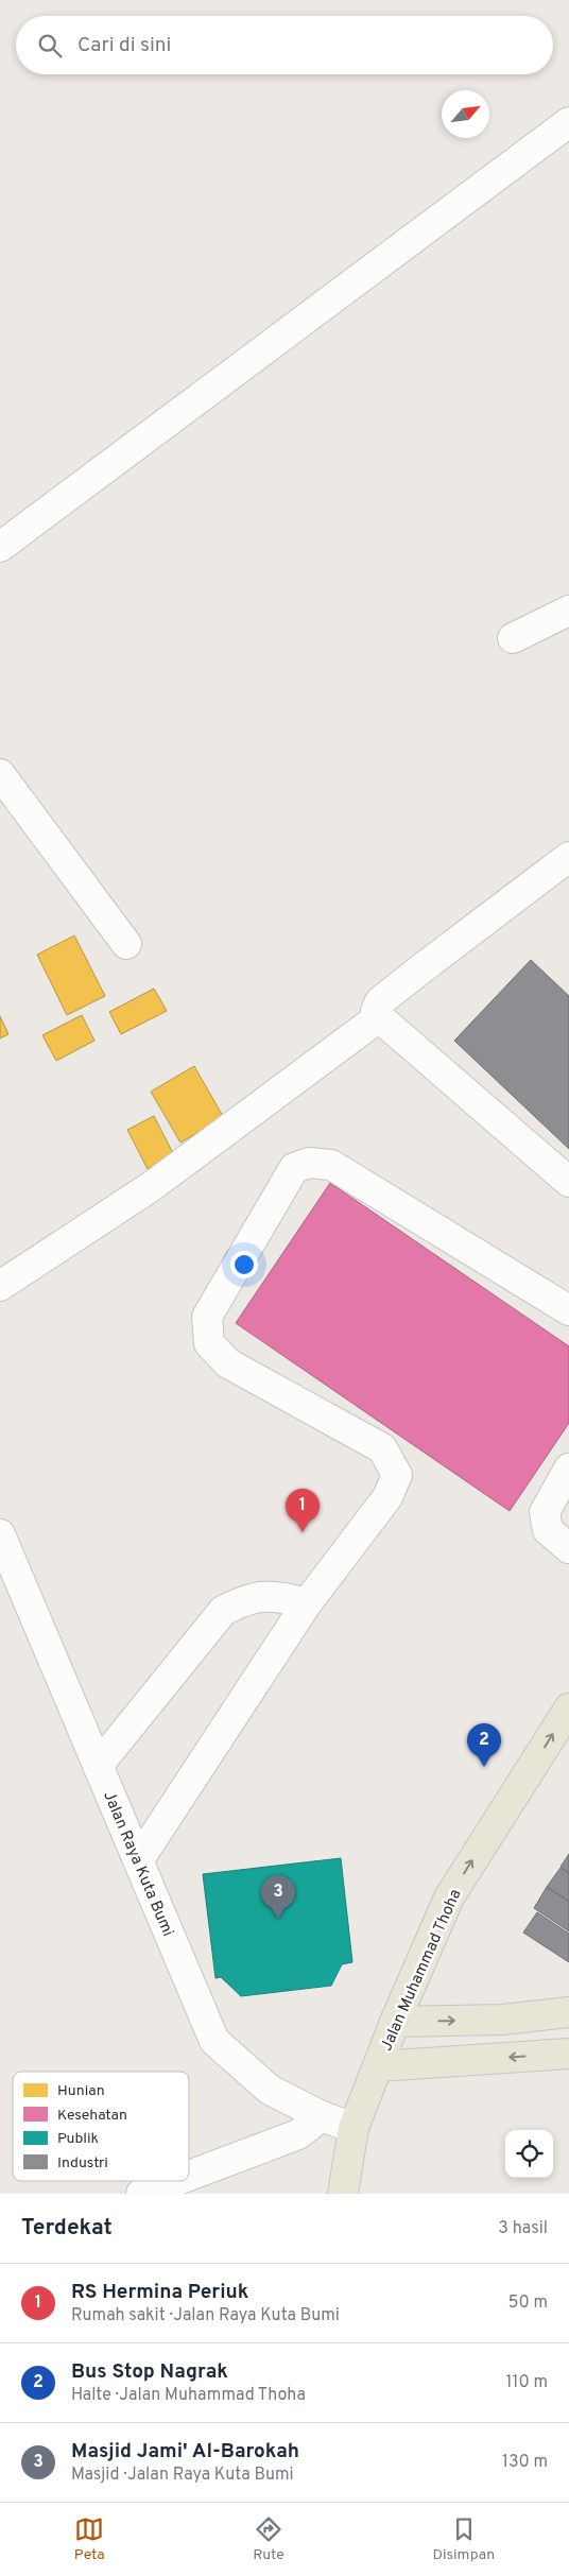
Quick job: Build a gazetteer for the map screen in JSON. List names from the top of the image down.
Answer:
{
  "streets": {
    "main road": ["Jalan Muhammad Thoha"],
    "street": ["Jalan Raya Kuta Bumi"]
  },
  "crossings": [
    ["Jalan Raya Kuta Bumi", "Jalan Muhammad Thoha"]
  ],
  "one_way": ["Jalan Muhammad Thoha"],
  "legend": [
    "Hunian",
    "Kesehatan",
    "Publik",
    "Industri"
  ],
  "north": "top right",
  "page": {
    "search": "Cari di sini",
    "pins": ["1", "2", "3"],
    "heading": ["Terdekat", "3 hasil"],
    "list": [
      {
        "mark": "1",
        "name": "RS Hermina Periuk",
        "note": "Rumah sakit · Jalan Raya Kuta Bumi",
        "value": "50 m"
      },
      {
        "mark": "2",
        "name": "Bus Stop Nagrak",
        "note": "Halte · Jalan Muhammad Thoha",
        "value": "110 m"
      },
      {
        "mark": "3",
        "name": "Masjid Jami' Al-Barokah",
        "note": "Masjid · Jalan Raya Kuta Bumi",
        "value": "130 m"
      }
    ],
    "nav": ["Peta", "Rute", "Disimpan"]
  }
}
